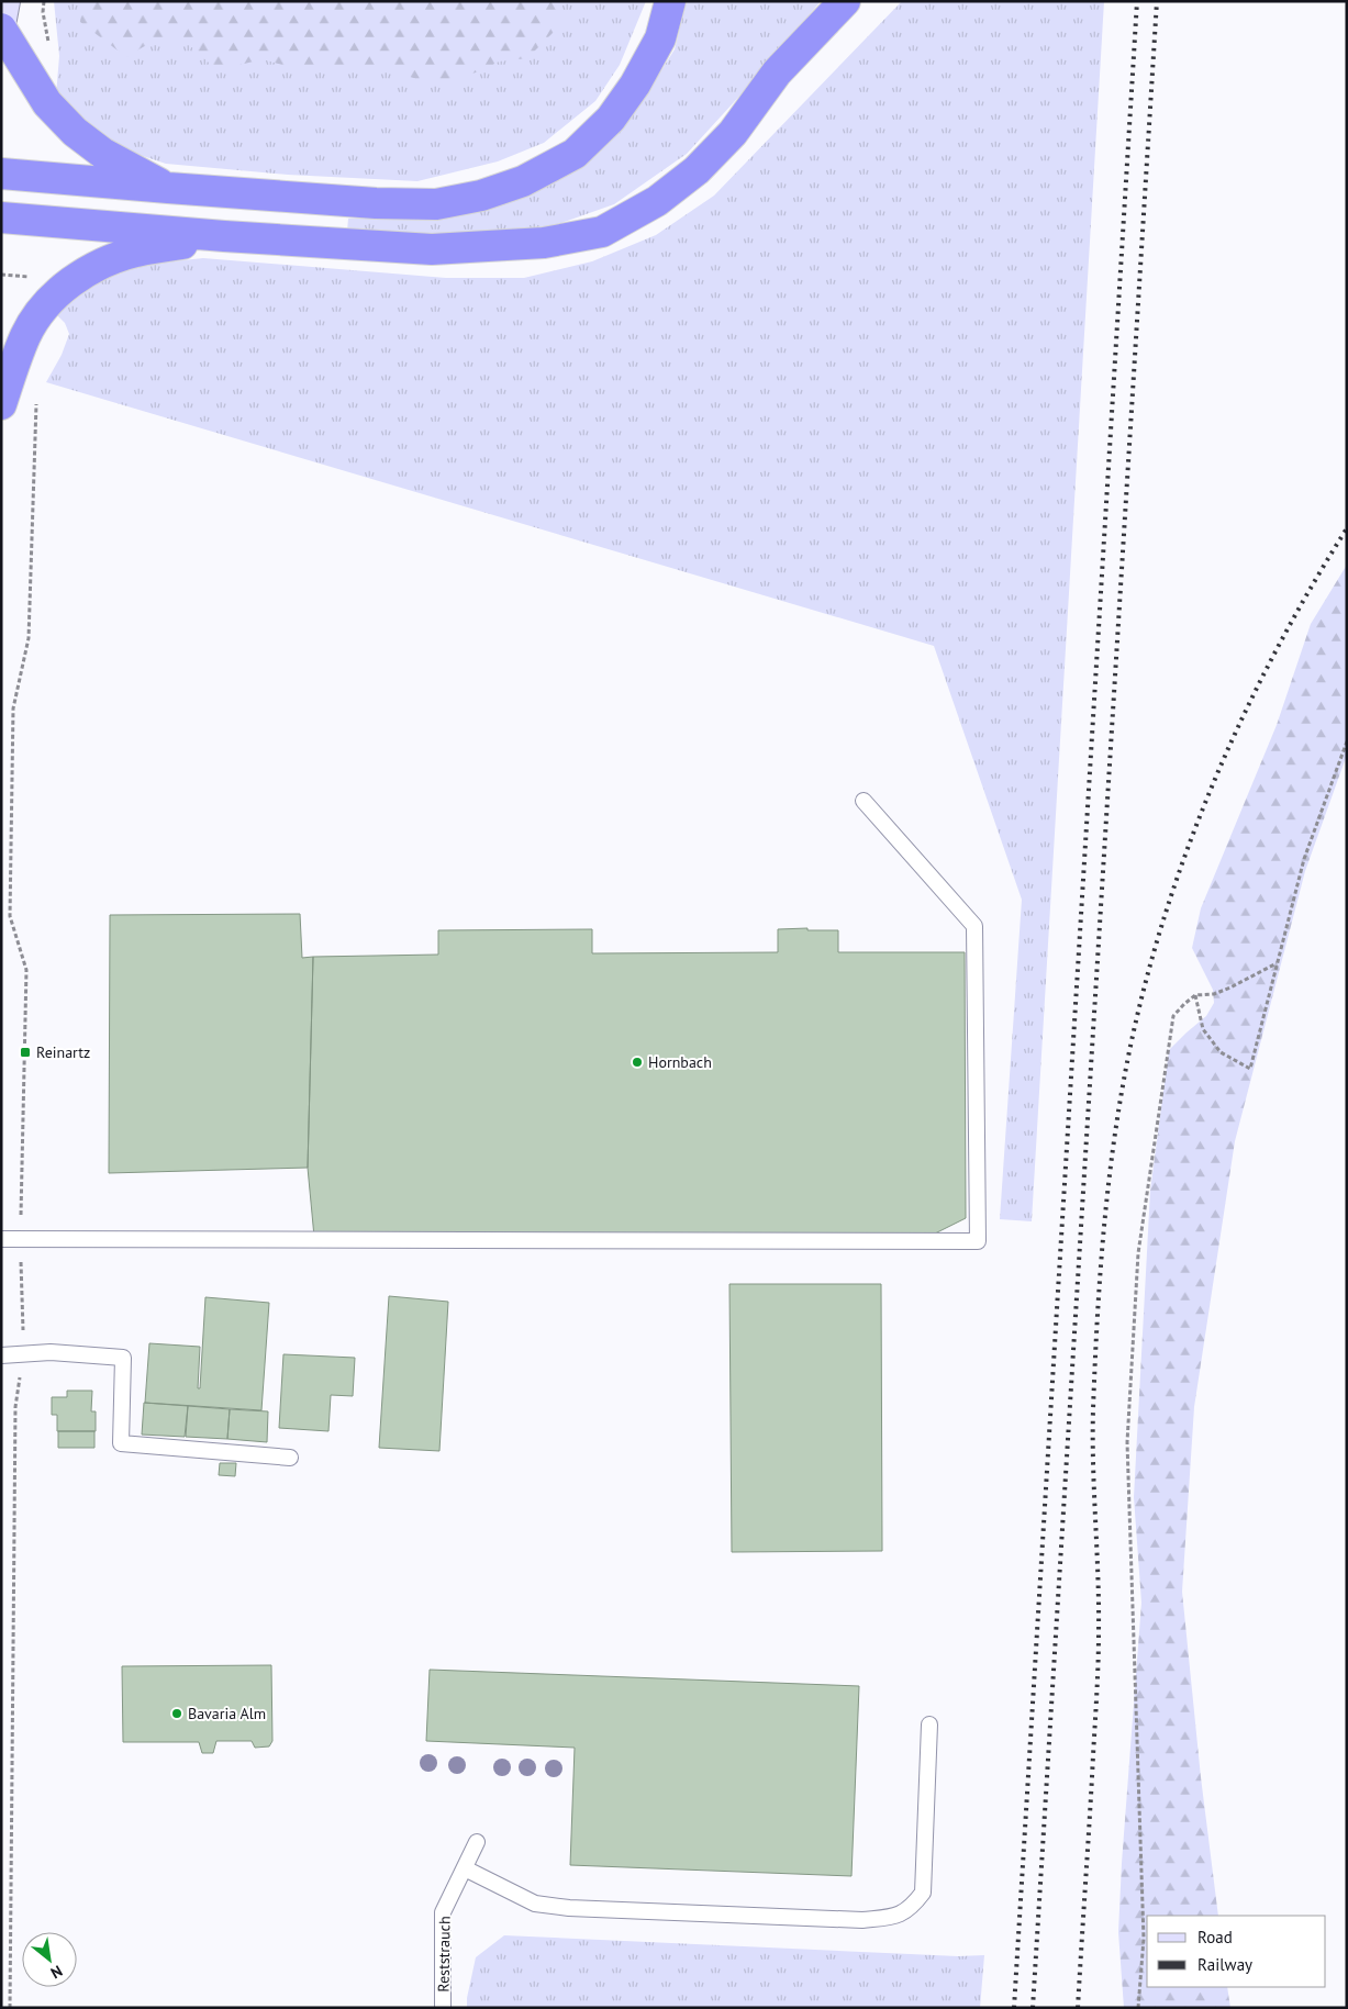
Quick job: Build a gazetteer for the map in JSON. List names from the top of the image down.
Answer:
{
  "streets": {
    "lane": ["Reststrauch"]
  },
  "places": {
    "transit": ["Reinartz"],
    "other": ["Hornbach", "Bavaria Alm"]
  },
  "legend": ["Road", "Railway"],
  "north": "bottom right"
}
